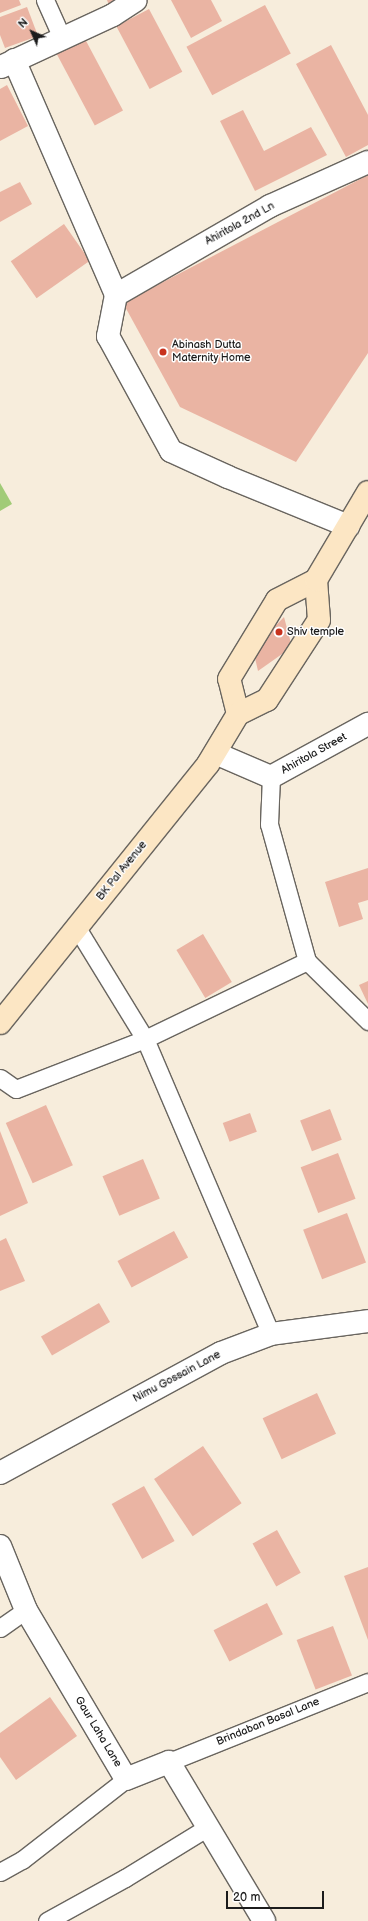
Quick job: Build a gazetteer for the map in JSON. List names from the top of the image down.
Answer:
{
  "streets": {
    "main road": ["BK Pal Avenue"],
    "street": [
      "Ahiritola 2nd Ln",
      "Ahiritola Street",
      "Nimu Gossain Lane",
      "Gaur Laha Lane"
    ],
    "lane": ["Brindaban Basal Lane"]
  },
  "crossings": [
    ["Ahiritola Street", "BK Pal Avenue"],
    ["Brindaban Basal Lane", "Gaur Laha Lane"]
  ],
  "places": ["Abinash Dutta Maternity Home", "Shiv temple"],
  "scale_bar": "20 m",
  "north": "top left"
}
